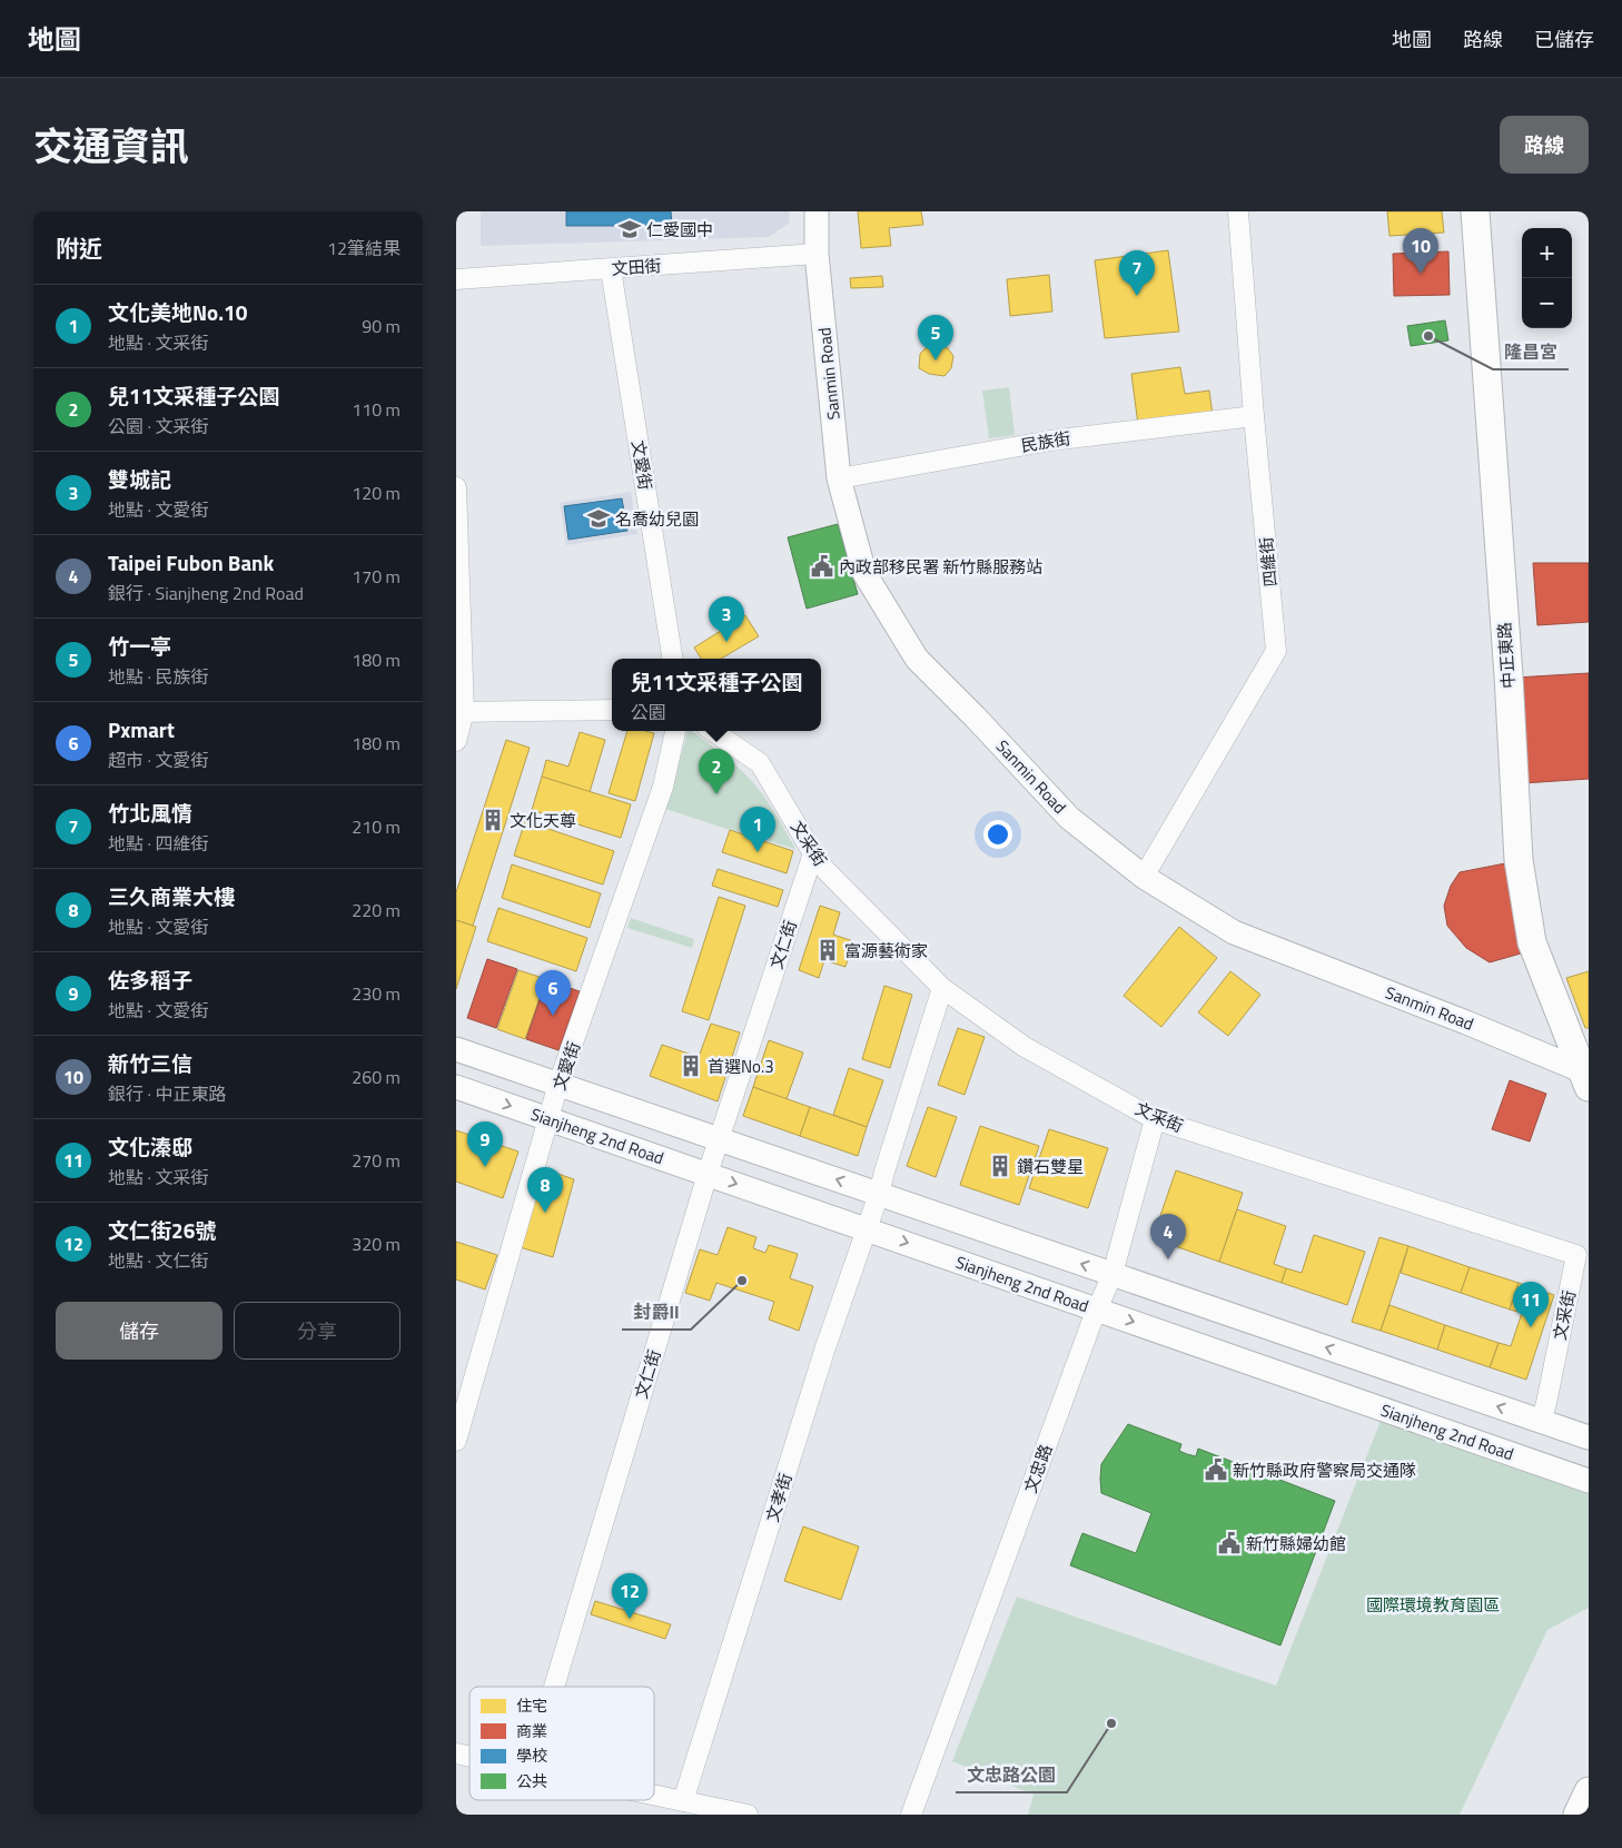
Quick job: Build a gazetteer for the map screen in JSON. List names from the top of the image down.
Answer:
{
  "streets": {
    "main road": ["中正東路"],
    "street": [
      "文田街",
      "Sanmin Road",
      "民族街",
      "文愛街",
      "四維街",
      "文采街",
      "文仁街",
      "Sianjheng 2nd Road",
      "文忠路",
      "文孝街"
    ]
  },
  "crossings": [
    ["文田街", "Sanmin Road"],
    ["文田街", "文愛街"],
    ["Sanmin Road", "民族街"],
    ["Sanmin Road", "四維街"],
    ["Sanmin Road", "中正東路"],
    ["民族街", "四維街"],
    ["文愛街", "Sianjheng 2nd Road"],
    ["文采街", "文仁街"],
    ["文采街", "文忠路"],
    ["文采街", "文孝街"],
    ["文仁街", "Sianjheng 2nd Road"],
    ["Sianjheng 2nd Road", "文忠路"],
    ["Sianjheng 2nd Road", "文孝街"]
  ],
  "parks": ["國際環境教育園區"],
  "places": {
    "school or university": ["仁愛國中", "名喬幼兒園"],
    "other": ["隆昌宮", "封爵II", "文忠路公園"],
    "public building": ["內政部移民署 新竹縣服務站", "新竹縣政府警察局交通隊", "新竹縣婦幼館"],
    "building": [
      "文化天尊",
      "富源藝術家",
      "首選No.3",
      "鑽石雙星"
    ]
  },
  "legend": [
    "住宅",
    "商業",
    "學校",
    "公共"
  ],
  "page": {
    "header": "地圖",
    "nav": ["地圖", "路線", "已儲存"],
    "title": "交通資訊",
    "buttons": [
      "路線",
      ["儲存", "分享"]
    ],
    "heading": ["附近", "12筆結果"],
    "map_buttons": ["+", "−"],
    "pins": [
      "10",
      "7",
      "5",
      "3",
      "2",
      "1",
      "6",
      "9",
      "8",
      "4",
      "11",
      "12"
    ],
    "list": [
      {
        "mark": "1",
        "name": "文化美地No.10",
        "note": "地點 · 文采街",
        "value": "90 m"
      },
      {
        "mark": "2",
        "name": "兒11文采種子公園",
        "note": "公園 · 文采街",
        "value": "110 m"
      },
      {
        "mark": "3",
        "name": "雙城記",
        "note": "地點 · 文愛街",
        "value": "120 m"
      },
      {
        "mark": "4",
        "name": "Taipei Fubon Bank",
        "note": "銀行 · Sianjheng 2nd Road",
        "value": "170 m"
      },
      {
        "mark": "5",
        "name": "竹一亭",
        "note": "地點 · 民族街",
        "value": "180 m"
      },
      {
        "mark": "6",
        "name": "Pxmart",
        "note": "超市 · 文愛街",
        "value": "180 m"
      },
      {
        "mark": "7",
        "name": "竹北風情",
        "note": "地點 · 四維街",
        "value": "210 m"
      },
      {
        "mark": "8",
        "name": "三久商業大樓",
        "note": "地點 · 文愛街",
        "value": "220 m"
      },
      {
        "mark": "9",
        "name": "佐多稻子",
        "note": "地點 · 文愛街",
        "value": "230 m"
      },
      {
        "mark": "10",
        "name": "新竹三信",
        "note": "銀行 · 中正東路",
        "value": "260 m"
      },
      {
        "mark": "11",
        "name": "文化溱邸",
        "note": "地點 · 文采街",
        "value": "270 m"
      },
      {
        "mark": "12",
        "name": "文仁街26號",
        "note": "地點 · 文仁街",
        "value": "320 m"
      }
    ],
    "popup": ["兒11文采種子公園", "公園"]
  }
}
